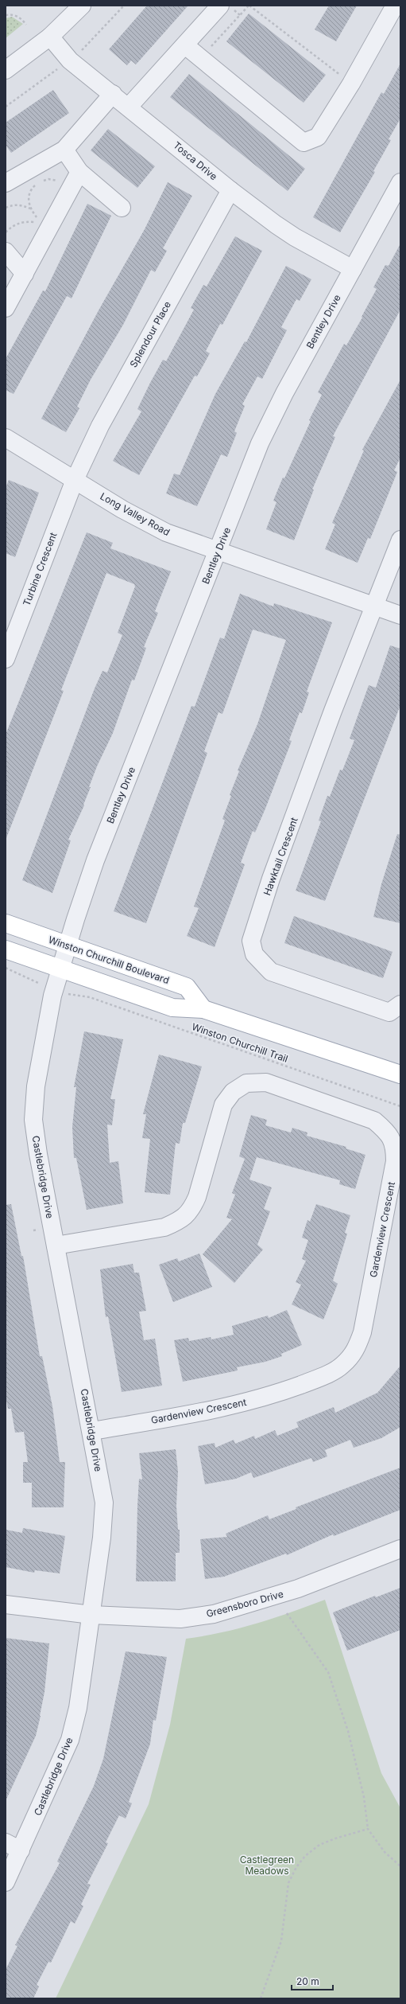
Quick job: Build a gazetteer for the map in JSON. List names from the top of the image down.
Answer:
{
  "streets": {
    "main road": ["Winston Churchill Boulevard"],
    "street": [
      "Tosca Drive",
      "Bentley Drive",
      "Splendour Place",
      "Long Valley Road",
      "Turbine Crescent",
      "Hawktail Crescent",
      "Castlebridge Drive",
      "Gardenview Crescent",
      "Greensboro Drive"
    ],
    "path": ["Winston Churchill Trail"]
  },
  "crossings": [
    ["Tosca Drive", "Bentley Drive"],
    ["Tosca Drive", "Splendour Place"],
    ["Bentley Drive", "Long Valley Road"],
    ["Bentley Drive", "Winston Churchill Boulevard"],
    ["Bentley Drive", "Castlebridge Drive"],
    ["Splendour Place", "Long Valley Road"],
    ["Splendour Place", "Turbine Crescent"],
    ["Long Valley Road", "Turbine Crescent"],
    ["Long Valley Road", "Hawktail Crescent"],
    ["Castlebridge Drive", "Gardenview Crescent"],
    ["Castlebridge Drive", "Greensboro Drive"]
  ],
  "parks": ["Castlegreen Meadows"],
  "scale_bar": "20 m"
}
